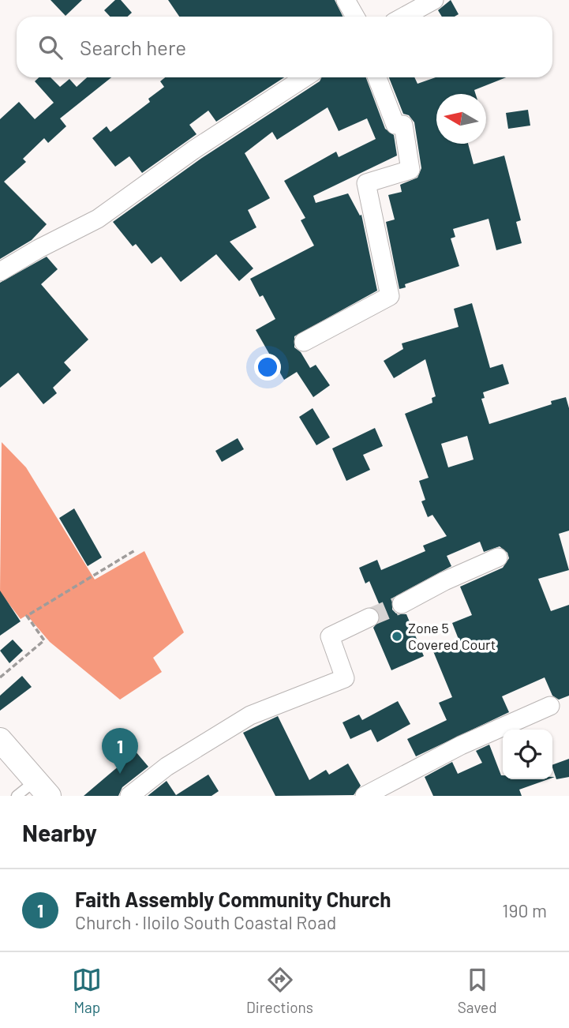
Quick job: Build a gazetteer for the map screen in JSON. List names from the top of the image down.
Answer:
{
  "places": ["Zone 5 Covered Court"],
  "north": "left",
  "page": {
    "search": "Search here",
    "pins": "1",
    "heading": "Nearby",
    "list": [
      {
        "mark": "1",
        "name": "Faith Assembly Community Church",
        "note": "Church · Iloilo South Coastal Road",
        "value": "190 m"
      }
    ],
    "nav": ["Map", "Directions", "Saved"]
  }
}
